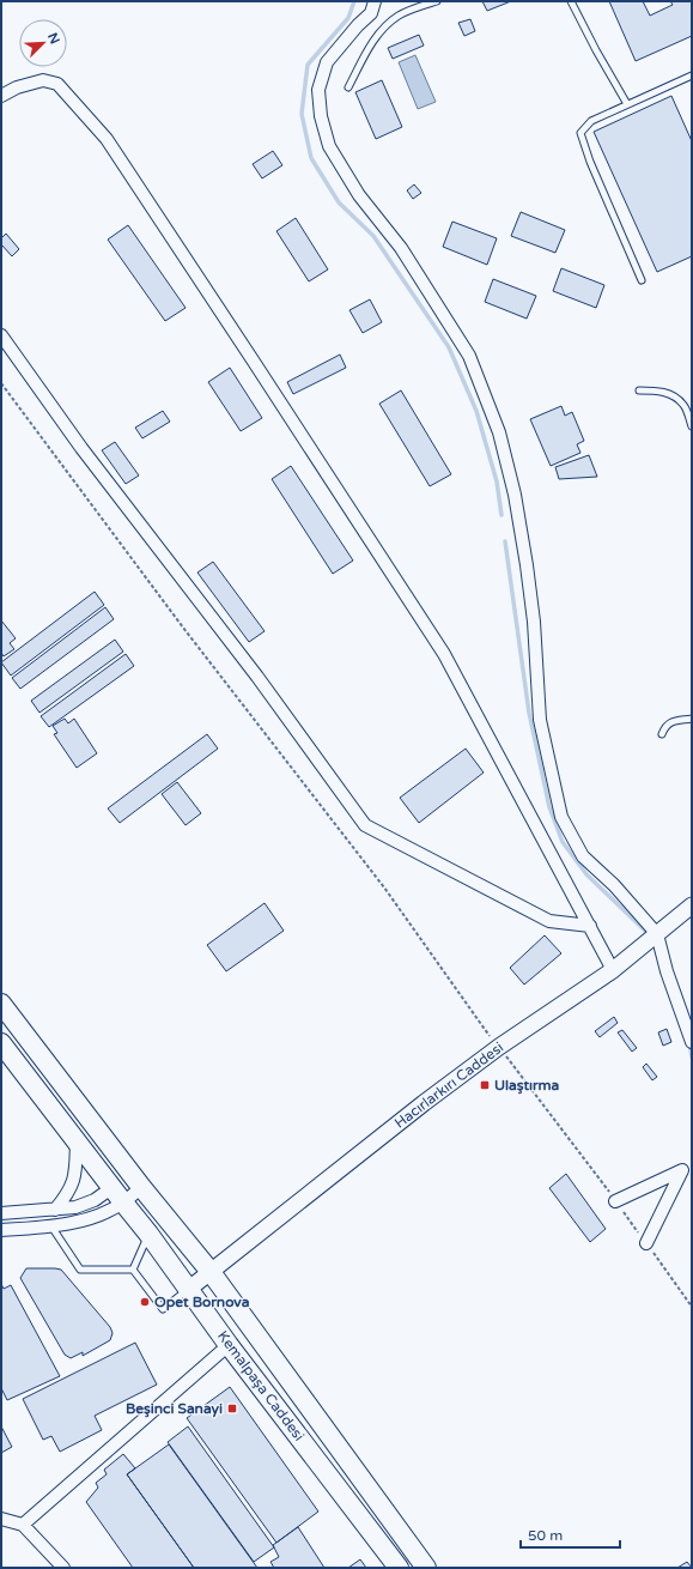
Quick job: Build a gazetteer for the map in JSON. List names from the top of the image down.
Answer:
{
  "streets": {
    "main road": ["Kemalpaşa Caddesi"],
    "street": ["Hacırlarkırı Caddesi"]
  },
  "crossings": [
    ["Hacırlarkırı Caddesi", "Kemalpaşa Caddesi"]
  ],
  "places": {
    "transit": ["Ulaştırma", "Beşinci Sanayi"],
    "other": ["Opet Bornova"]
  },
  "scale_bar": "50 m",
  "north": "top right"
}
